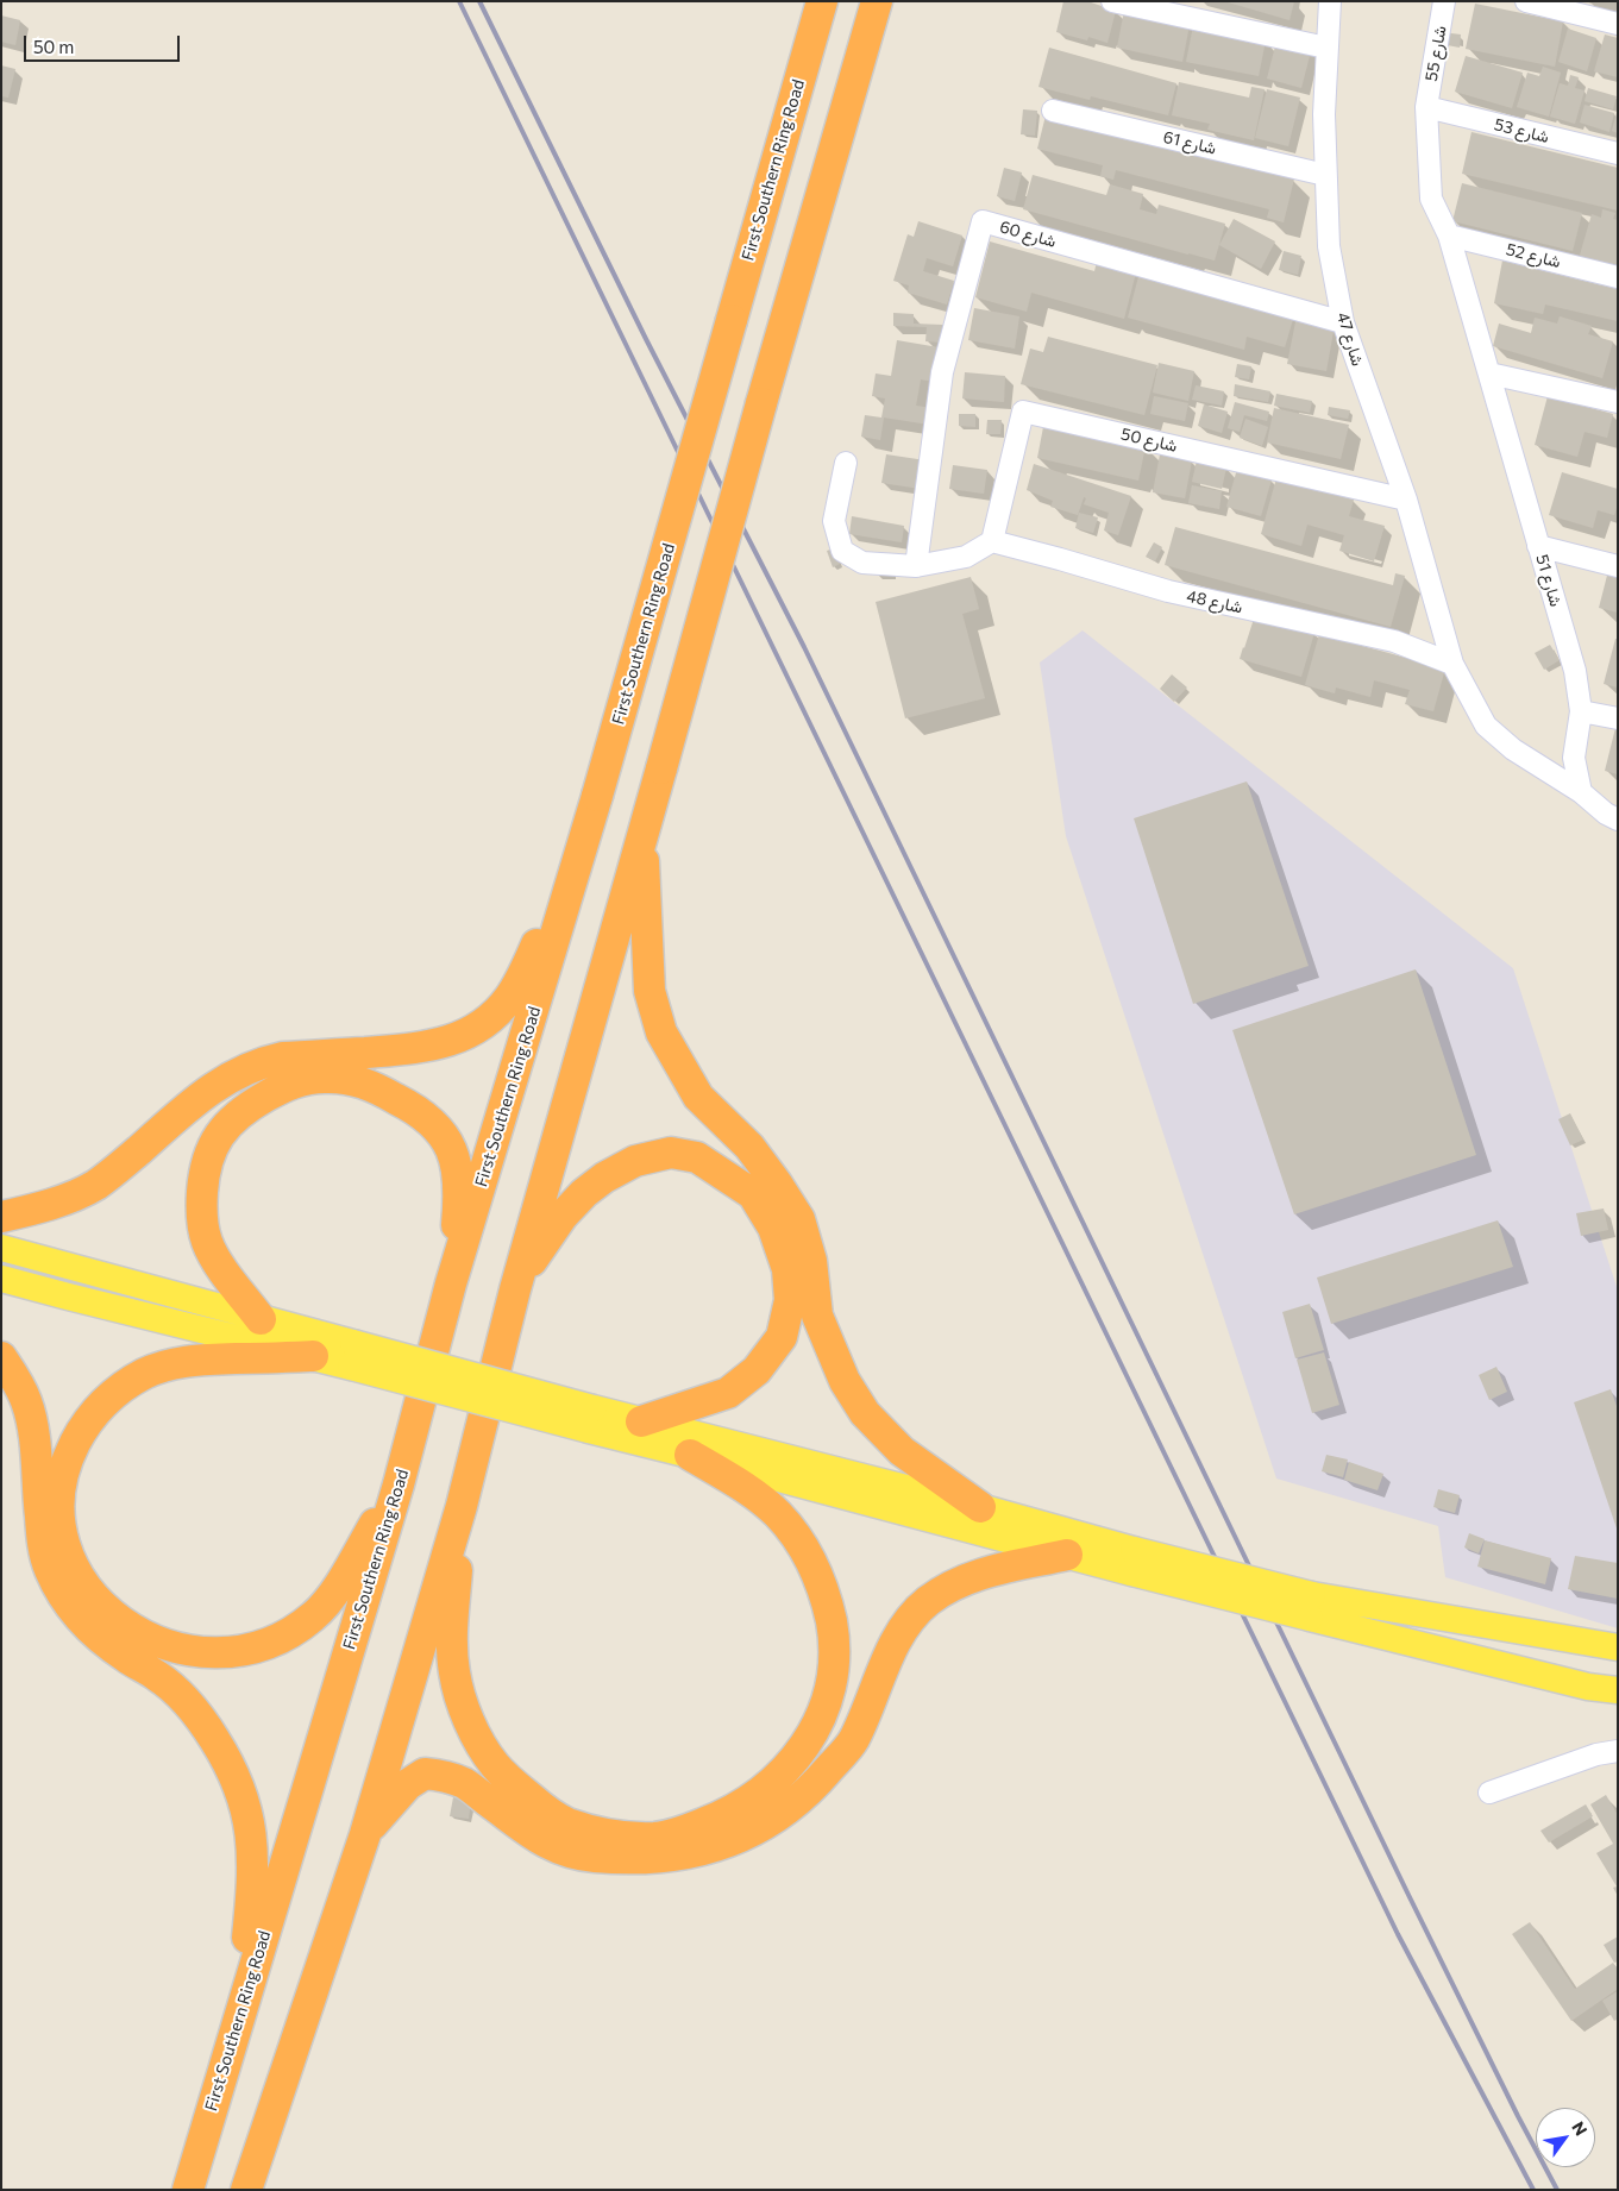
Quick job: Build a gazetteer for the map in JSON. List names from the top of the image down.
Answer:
{
  "streets": {
    "highway": ["First Southern Ring Road"],
    "street": [
      "شارع 55",
      "شارع 53",
      "شارع 61",
      "شارع 60",
      "شارع 52",
      "شارع 47",
      "شارع 50",
      "شارع 51",
      "شارع 48"
    ]
  },
  "crossings": [
    ["شارع 55", "شارع 53"],
    ["شارع 55", "شارع 51"],
    ["شارع 53", "شارع 51"],
    ["شارع 61", "شارع 47"],
    ["شارع 60", "شارع 47"],
    ["شارع 52", "شارع 51"],
    ["شارع 47", "شارع 50"],
    ["شارع 47", "شارع 48"],
    ["شارع 50", "شارع 48"]
  ],
  "scale_bar": "50 m",
  "north": "top right"
}
